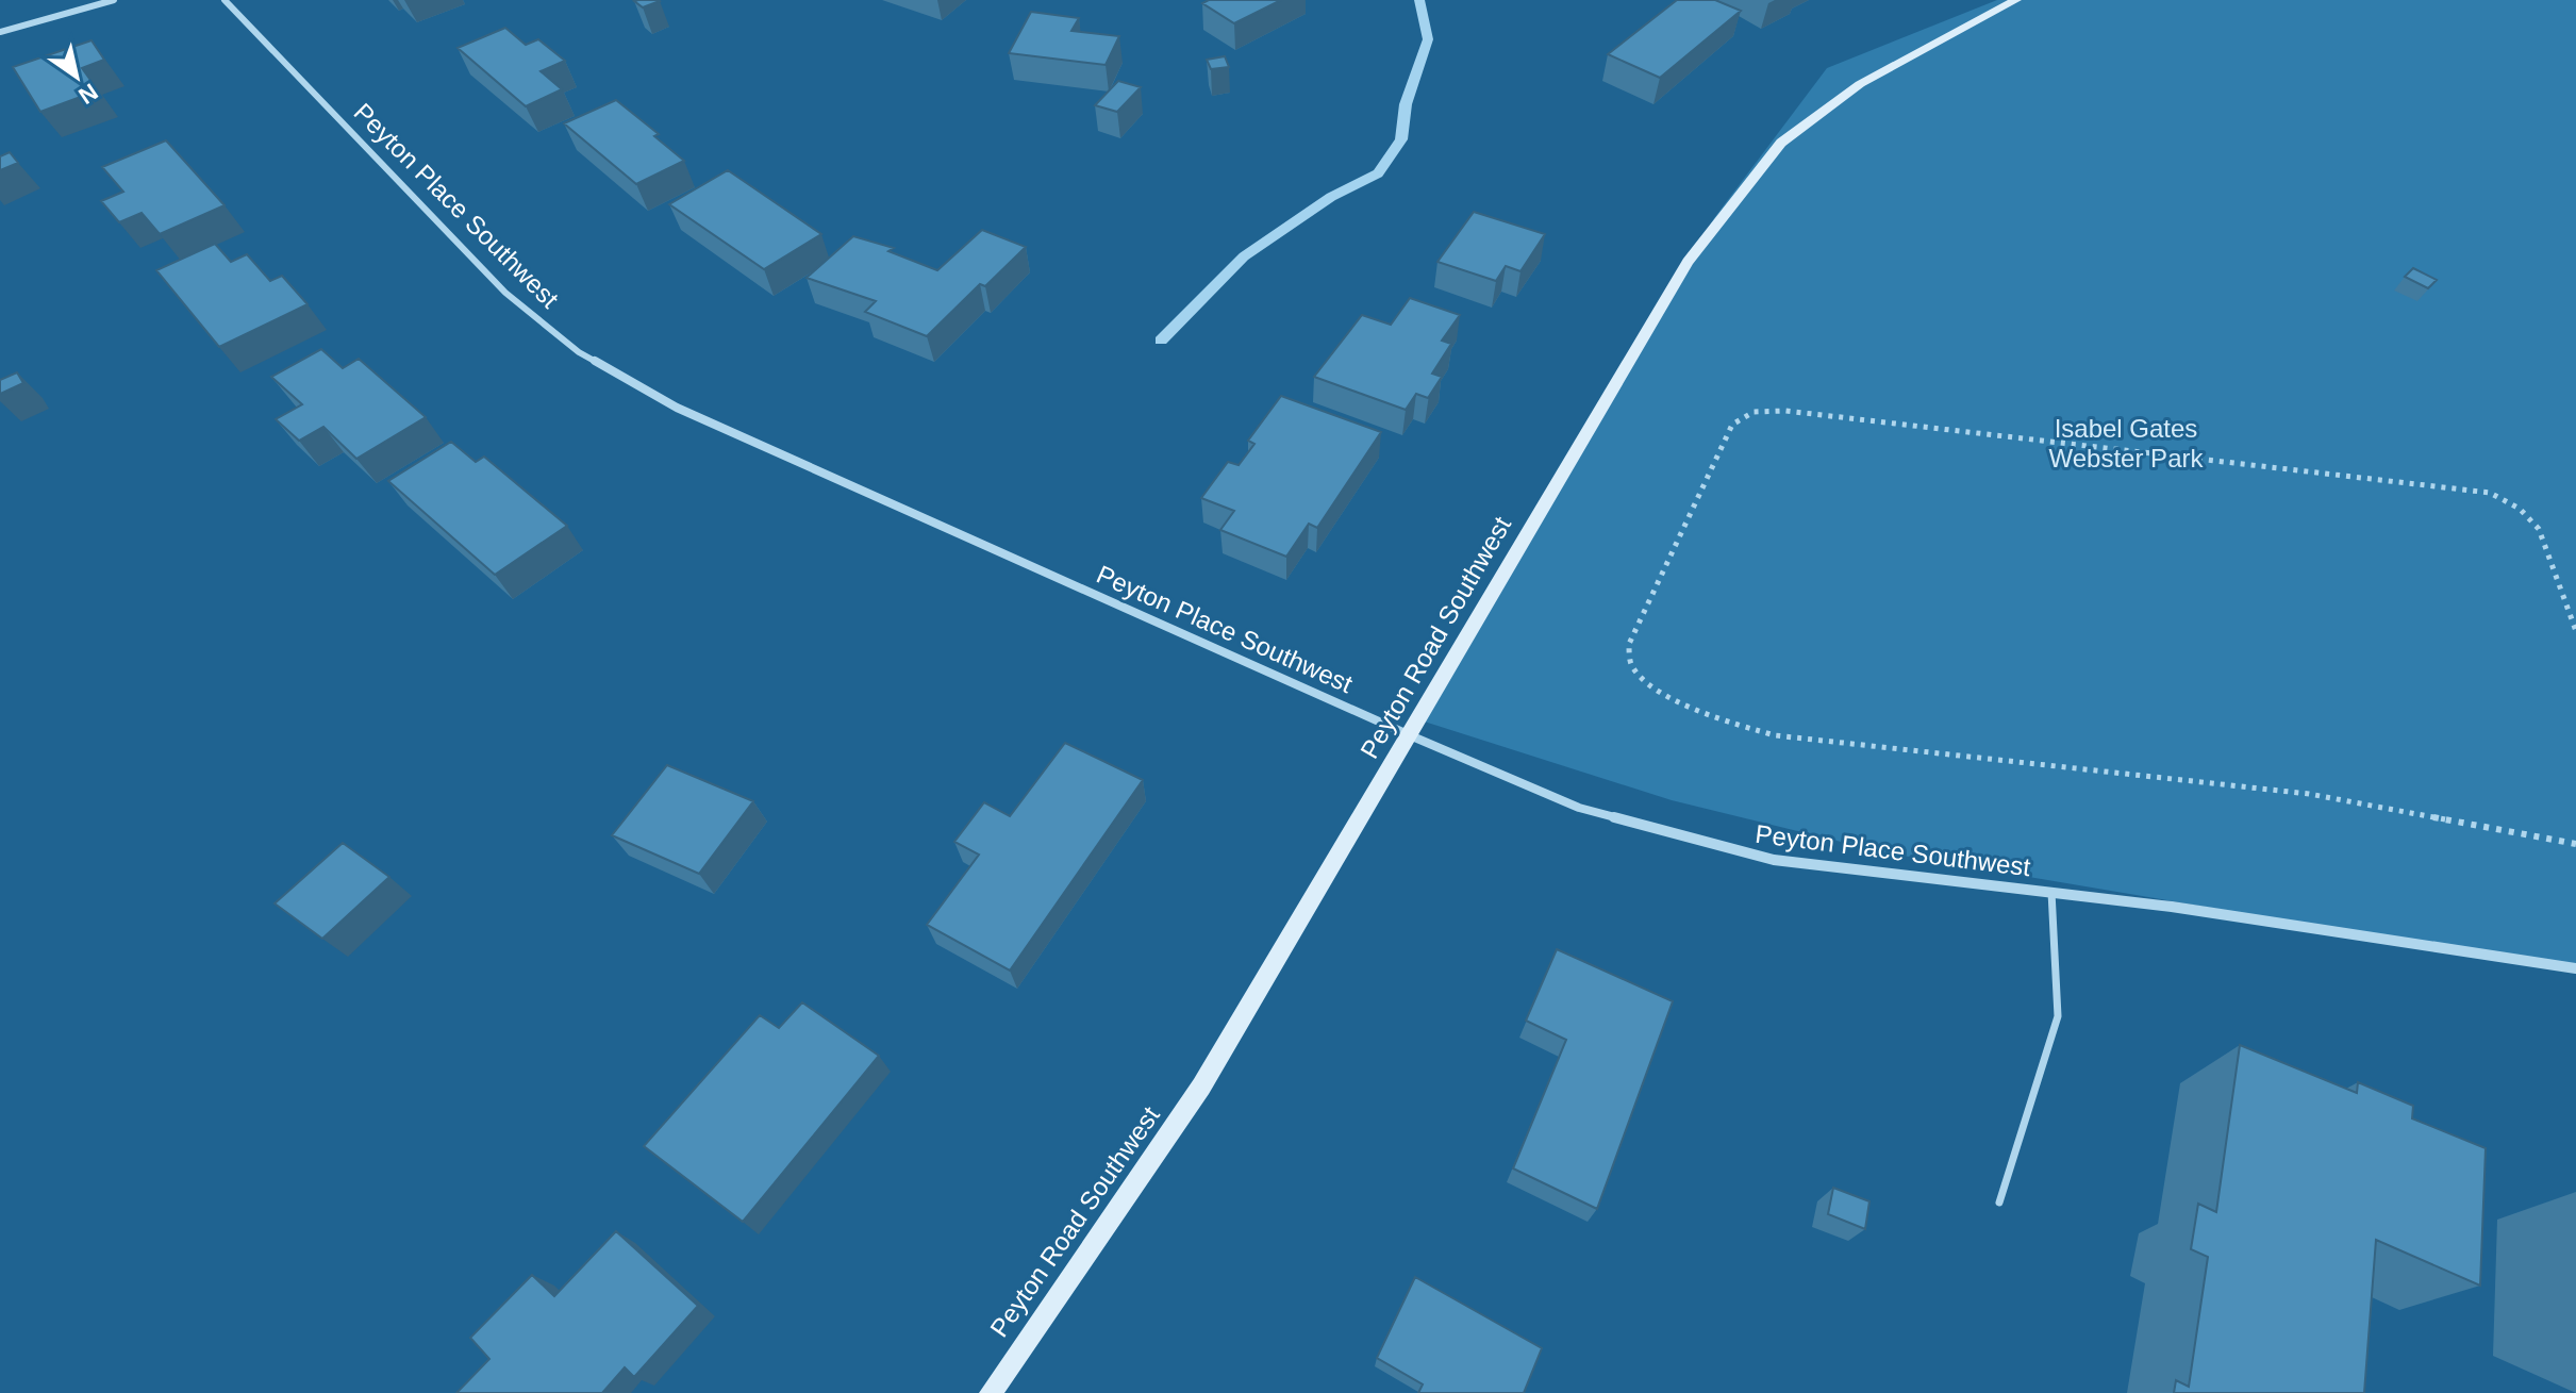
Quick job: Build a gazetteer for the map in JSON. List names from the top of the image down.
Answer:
{
  "streets": {
    "street": ["Peyton Place Southwest", "Peyton Road Southwest"]
  },
  "crossings": [
    ["Peyton Place Southwest", "Peyton Road Southwest"]
  ],
  "parks": ["Isabel Gates Webster Park"],
  "north": "bottom right"
}
